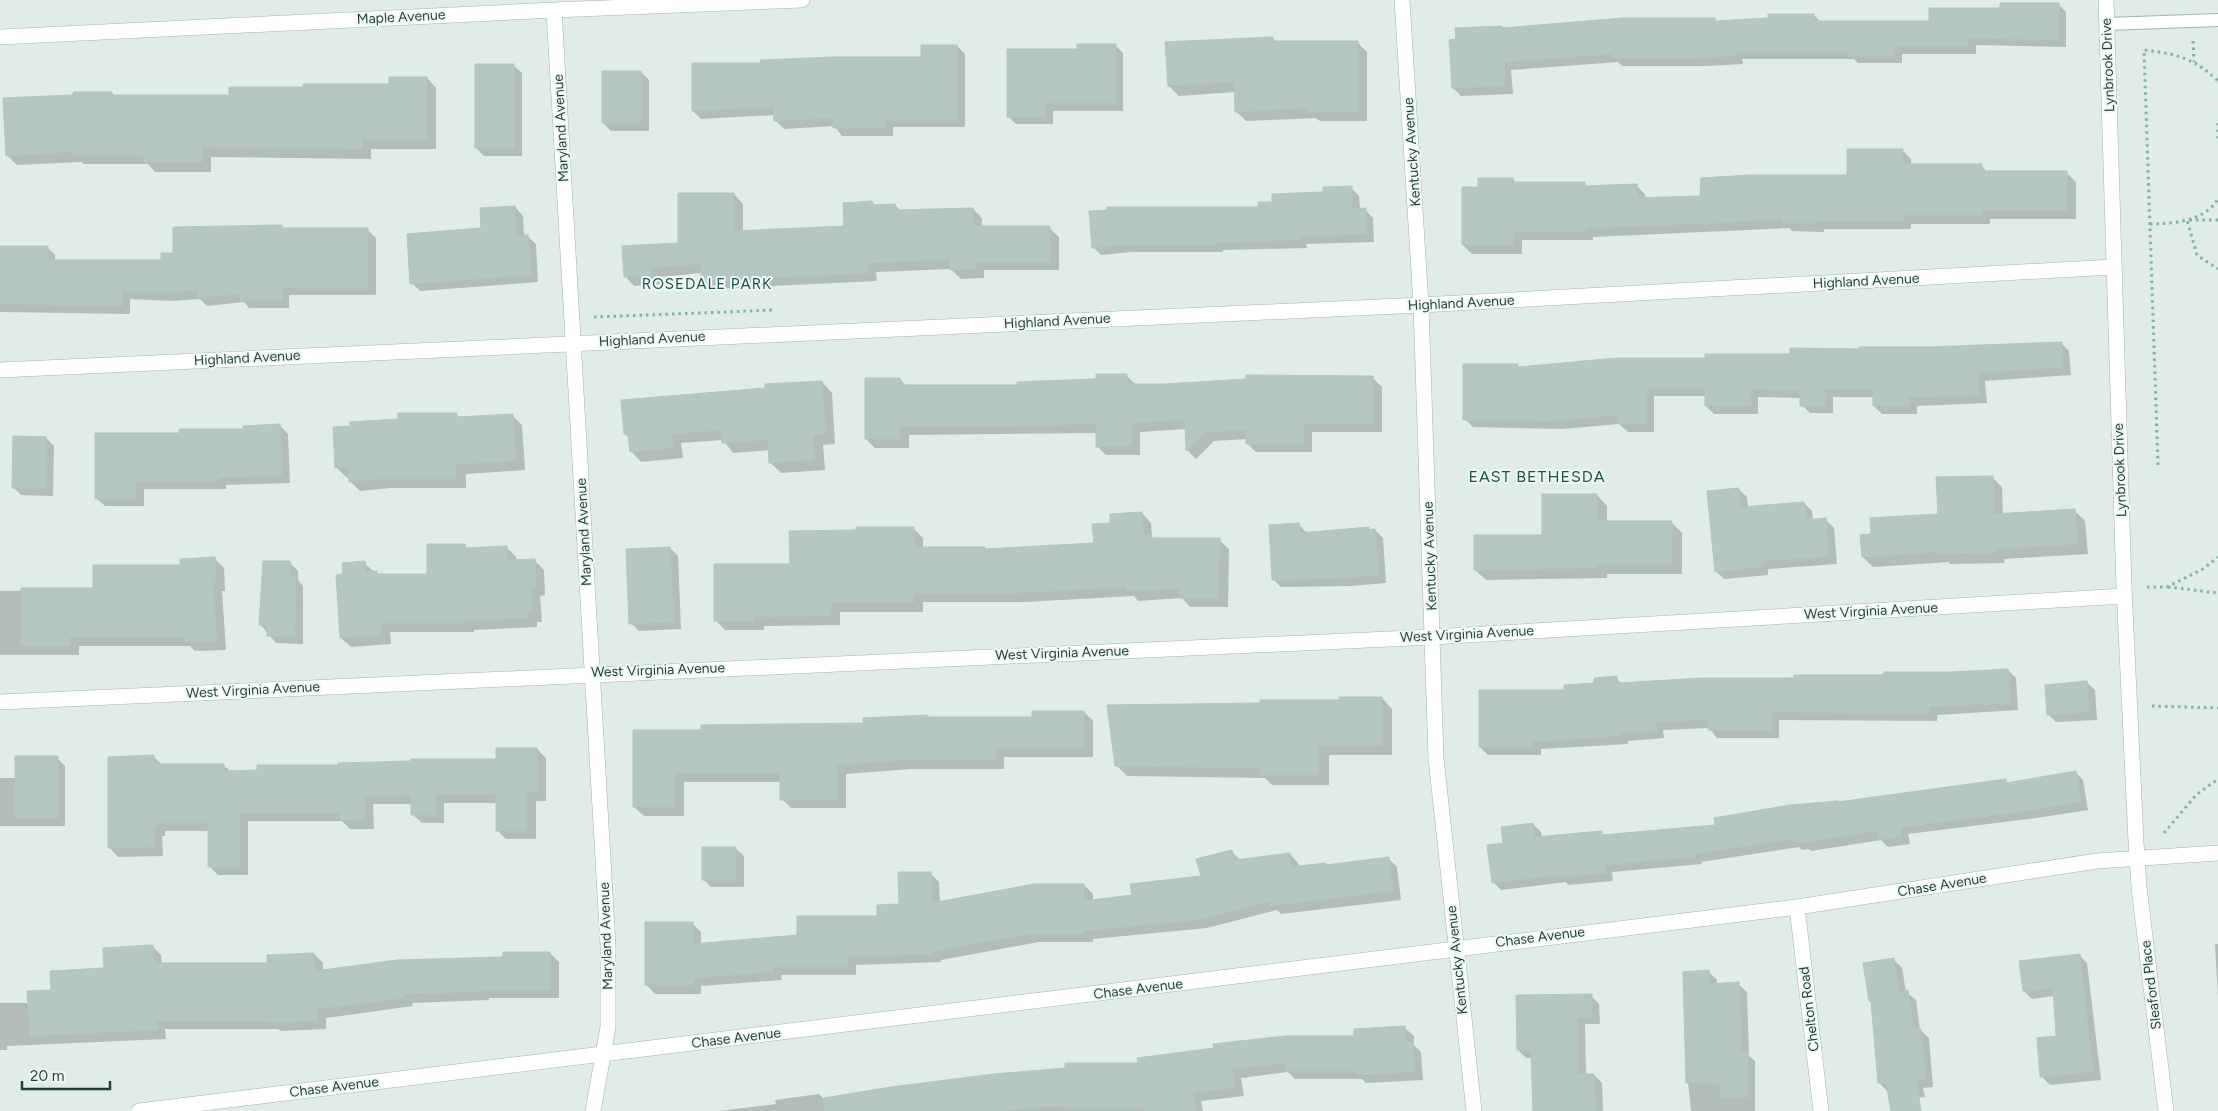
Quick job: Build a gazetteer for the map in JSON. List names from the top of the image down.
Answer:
{
  "streets": {
    "street": [
      "Maple Avenue",
      "Lynbrook Drive",
      "Maryland Avenue",
      "Kentucky Avenue",
      "Highland Avenue",
      "West Virginia Avenue",
      "Chase Avenue",
      "Sleaford Place",
      "Chelton Road"
    ]
  },
  "crossings": [
    ["Maple Avenue", "Maryland Avenue"],
    ["Lynbrook Drive", "Highland Avenue"],
    ["Lynbrook Drive", "West Virginia Avenue"],
    ["Lynbrook Drive", "Chase Avenue"],
    ["Lynbrook Drive", "Sleaford Place"],
    ["Maryland Avenue", "Highland Avenue"],
    ["Maryland Avenue", "West Virginia Avenue"],
    ["Maryland Avenue", "Chase Avenue"],
    ["Kentucky Avenue", "Highland Avenue"],
    ["Kentucky Avenue", "West Virginia Avenue"],
    ["Kentucky Avenue", "Chase Avenue"],
    ["Chase Avenue", "Sleaford Place"],
    ["Chase Avenue", "Chelton Road"]
  ],
  "districts": ["ROSEDALE PARK", "EAST BETHESDA"],
  "scale_bar": "20 m"
}
